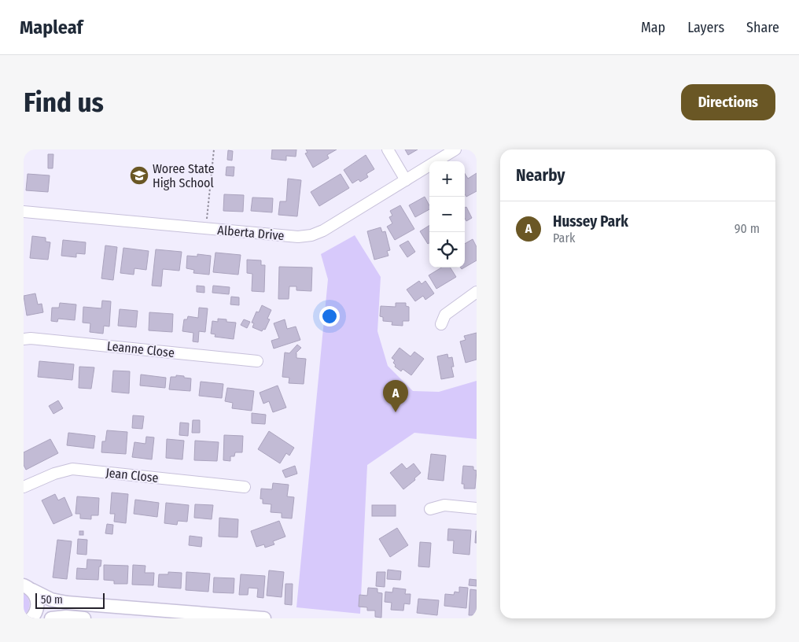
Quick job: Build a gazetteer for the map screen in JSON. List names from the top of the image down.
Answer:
{
  "streets": {
    "street": ["Alberta Drive", "Leanne Close", "Jean Close"]
  },
  "places": {
    "school or university": ["Woree State High School"]
  },
  "scale_bar": "50 m",
  "page": {
    "header": "Mapleaf",
    "nav": ["Map", "Layers", "Share"],
    "buttons": "Directions",
    "title": "Find us",
    "heading": "Nearby",
    "map_buttons": ["+", "−"],
    "list": [
      {
        "mark": "A",
        "name": "Hussey Park",
        "note": "Park",
        "value": "90 m"
      }
    ],
    "pins": "A",
    "scale": "50 m"
  }
}
